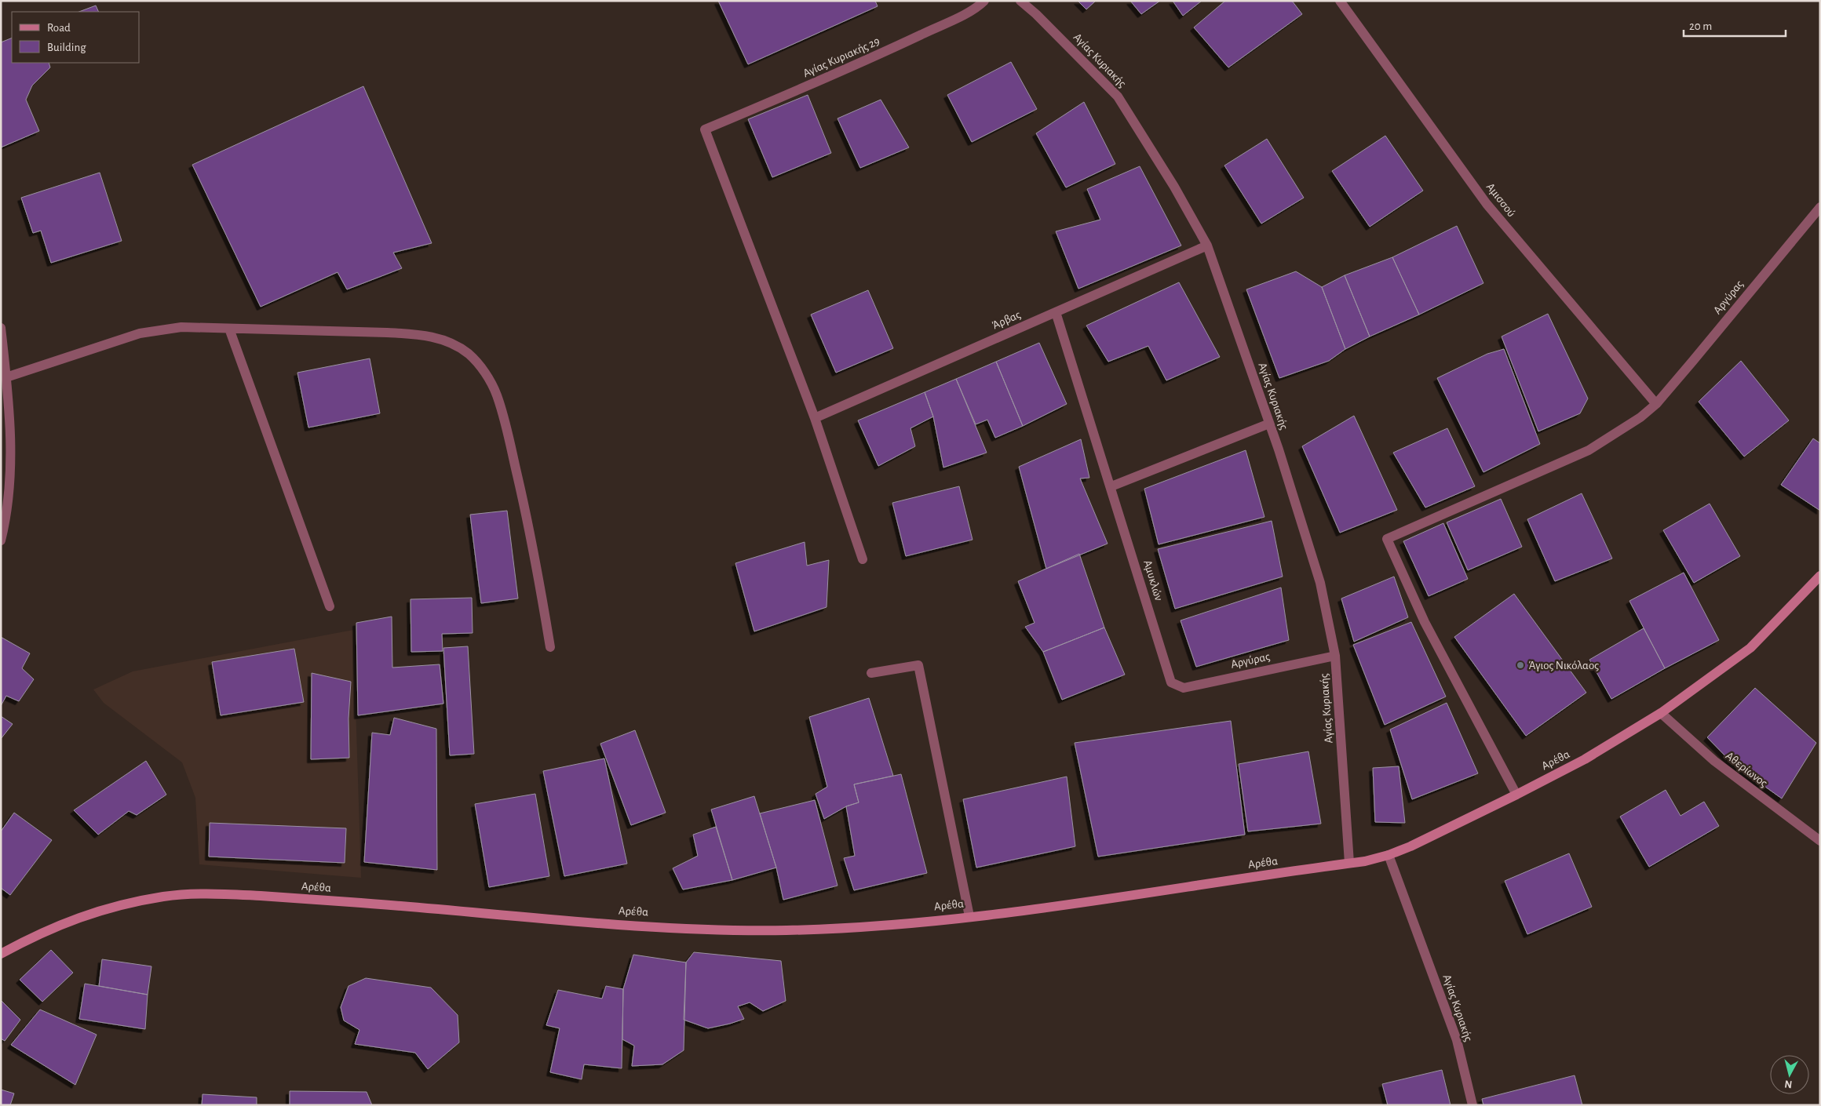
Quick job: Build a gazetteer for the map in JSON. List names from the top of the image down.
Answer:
{
  "streets": {
    "street": [
      "Αγίας Κυριακής 29",
      "Αγίας Κυριακής",
      "Αμισσού",
      "Αργύρας",
      "Άρβας",
      "Αμυκλών",
      "Αρέθα",
      "Αθερίωνος"
    ]
  },
  "crossings": [
    ["Αγίας Κυριακής 29", "Άρβας"],
    ["Αγίας Κυριακής", "Αργύρας"],
    ["Αγίας Κυριακής", "Άρβας"],
    ["Αγίας Κυριακής", "Αρέθα"],
    ["Αμισσού", "Αργύρας"],
    ["Αργύρας", "Αμυκλών"],
    ["Αργύρας", "Αρέθα"],
    ["Άρβας", "Αμυκλών"],
    ["Αρέθα", "Αθερίωνος"]
  ],
  "places": ["Άγιος Νικόλαος"],
  "legend": ["Road", "Building"],
  "scale_bar": "20 m",
  "north": "bottom"
}
